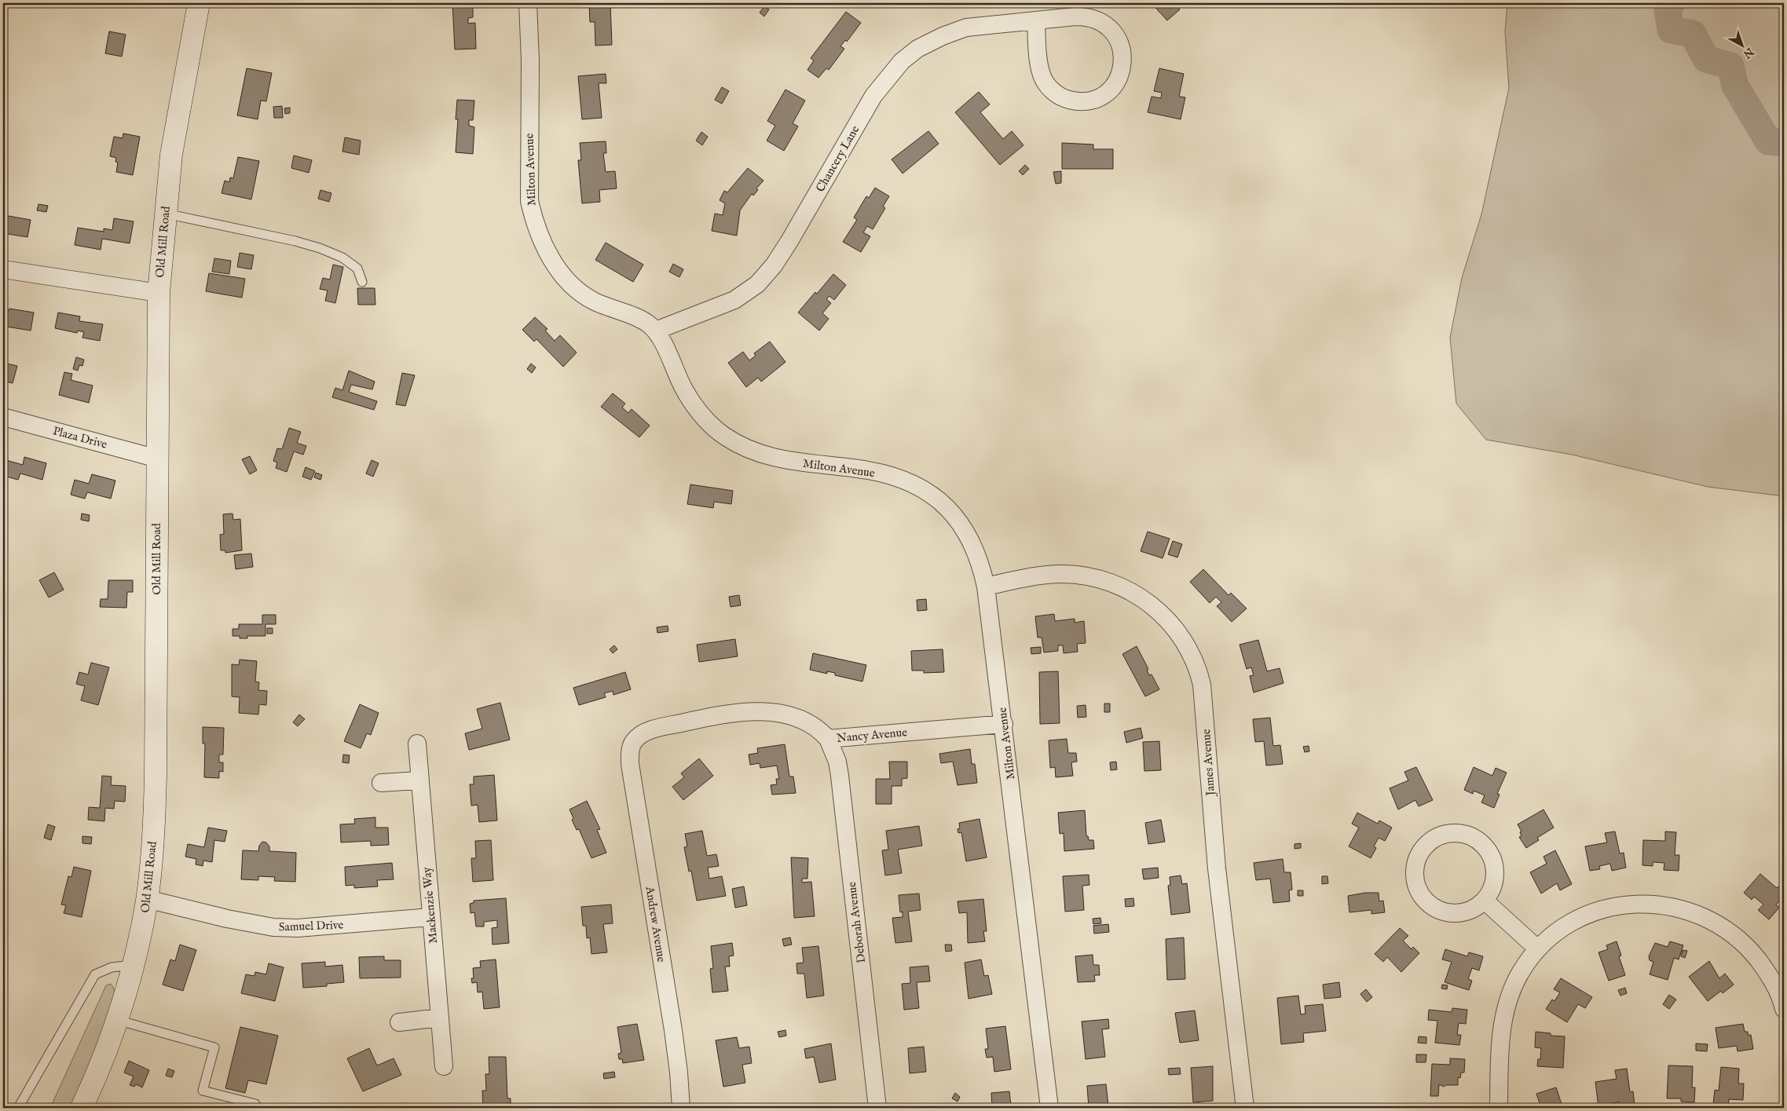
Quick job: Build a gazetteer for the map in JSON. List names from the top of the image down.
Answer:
{
  "streets": {
    "street": [
      "Chancery Lane",
      "Milton Avenue",
      "Old Mill Road",
      "Plaza Drive",
      "Nancy Avenue",
      "James Avenue",
      "Mackenzie Way",
      "Deborah Avenue",
      "Andrew Avenue",
      "Samuel Drive"
    ]
  },
  "crossings": [
    ["Chancery Lane", "Milton Avenue"],
    ["Milton Avenue", "Nancy Avenue"],
    ["Milton Avenue", "James Avenue"],
    ["Old Mill Road", "Plaza Drive"],
    ["Old Mill Road", "Samuel Drive"],
    ["Nancy Avenue", "Deborah Avenue"],
    ["Nancy Avenue", "Andrew Avenue"],
    ["Mackenzie Way", "Samuel Drive"]
  ],
  "north": "bottom right"
}
